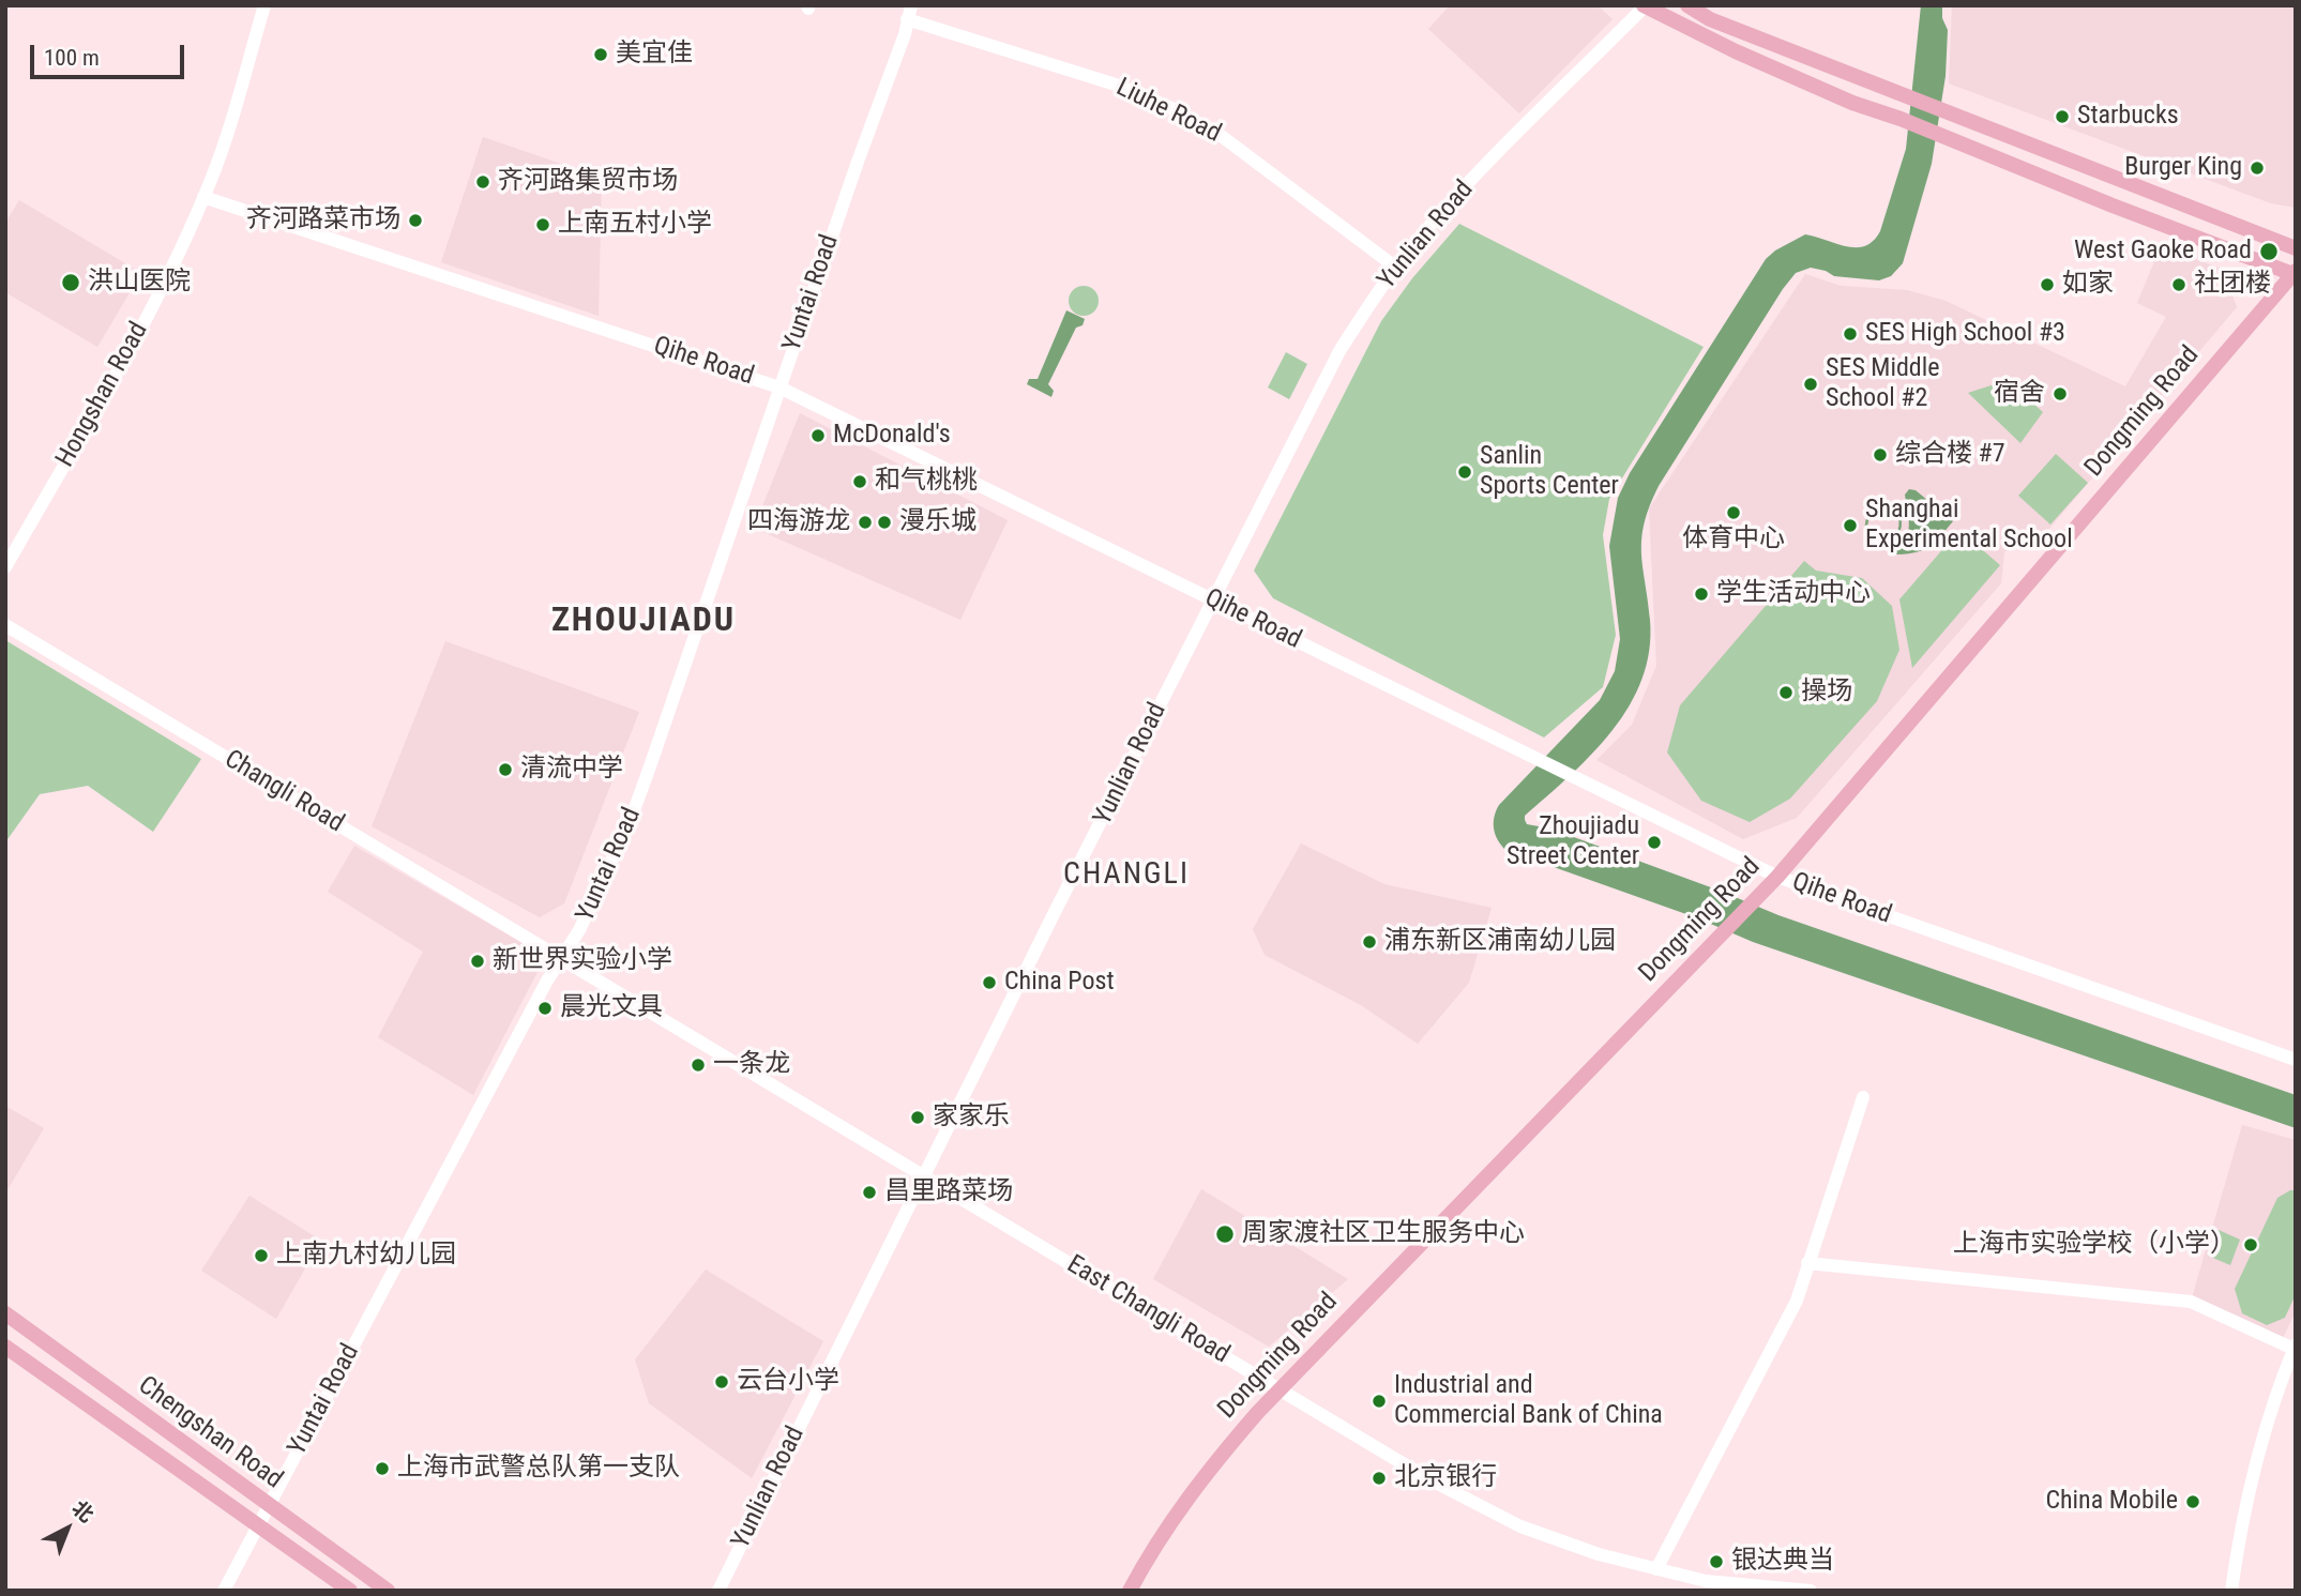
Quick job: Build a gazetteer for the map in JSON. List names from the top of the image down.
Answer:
{
  "streets": {
    "main road": ["Dongming Road", "Chengshan Road"],
    "street": [
      "Liuhe Road",
      "Yunlian Road",
      "Yuntai Road",
      "Qihe Road",
      "Hongshan Road",
      "Changli Road",
      "East Changli Road"
    ]
  },
  "crossings": [
    ["Liuhe Road", "Yunlian Road"],
    ["Liuhe Road", "Yuntai Road"],
    ["Yunlian Road", "Qihe Road"],
    ["Yunlian Road", "East Changli Road"],
    ["Yuntai Road", "Qihe Road"],
    ["Yuntai Road", "Changli Road"],
    ["Yuntai Road", "East Changli Road"],
    ["Yuntai Road", "Chengshan Road"],
    ["Qihe Road", "Hongshan Road"],
    ["Qihe Road", "Dongming Road"],
    ["Dongming Road", "East Changli Road"],
    ["Changli Road", "East Changli Road"]
  ],
  "districts": ["ZHOUJIADU", "CHANGLI"],
  "places": [
    "美宜佳",
    "Starbucks",
    "Burger King",
    "齐河路集贸市场",
    "齐河路菜市场",
    "上南五村小学",
    "West Gaoke Road",
    "洪山医院",
    "如家",
    "社团楼",
    "SES High School #3",
    "SES Middle School #2",
    "宿舍",
    "McDonald's",
    "综合楼 #7",
    "Sanlin Sports Center",
    "和气桃桃",
    "体育中心",
    "四海游龙",
    "漫乐城",
    "Shanghai Experimental School",
    "学生活动中心",
    "操场",
    "清流中学",
    "Zhoujiadu Street Center",
    "浦东新区浦南幼儿园",
    "新世界实验小学",
    "China Post",
    "晨光文具",
    "一条龙",
    "家家乐",
    "昌里路菜场",
    "周家渡社区卫生服务中心",
    "上海市实验学校（小学）",
    "上南九村幼儿园",
    "云台小学",
    "Industrial and Commercial Bank of China",
    "上海市武警总队第一支队",
    "北京银行",
    "China Mobile",
    "银达典当"
  ],
  "scale_bar": "100 m",
  "north": "top right"
}
